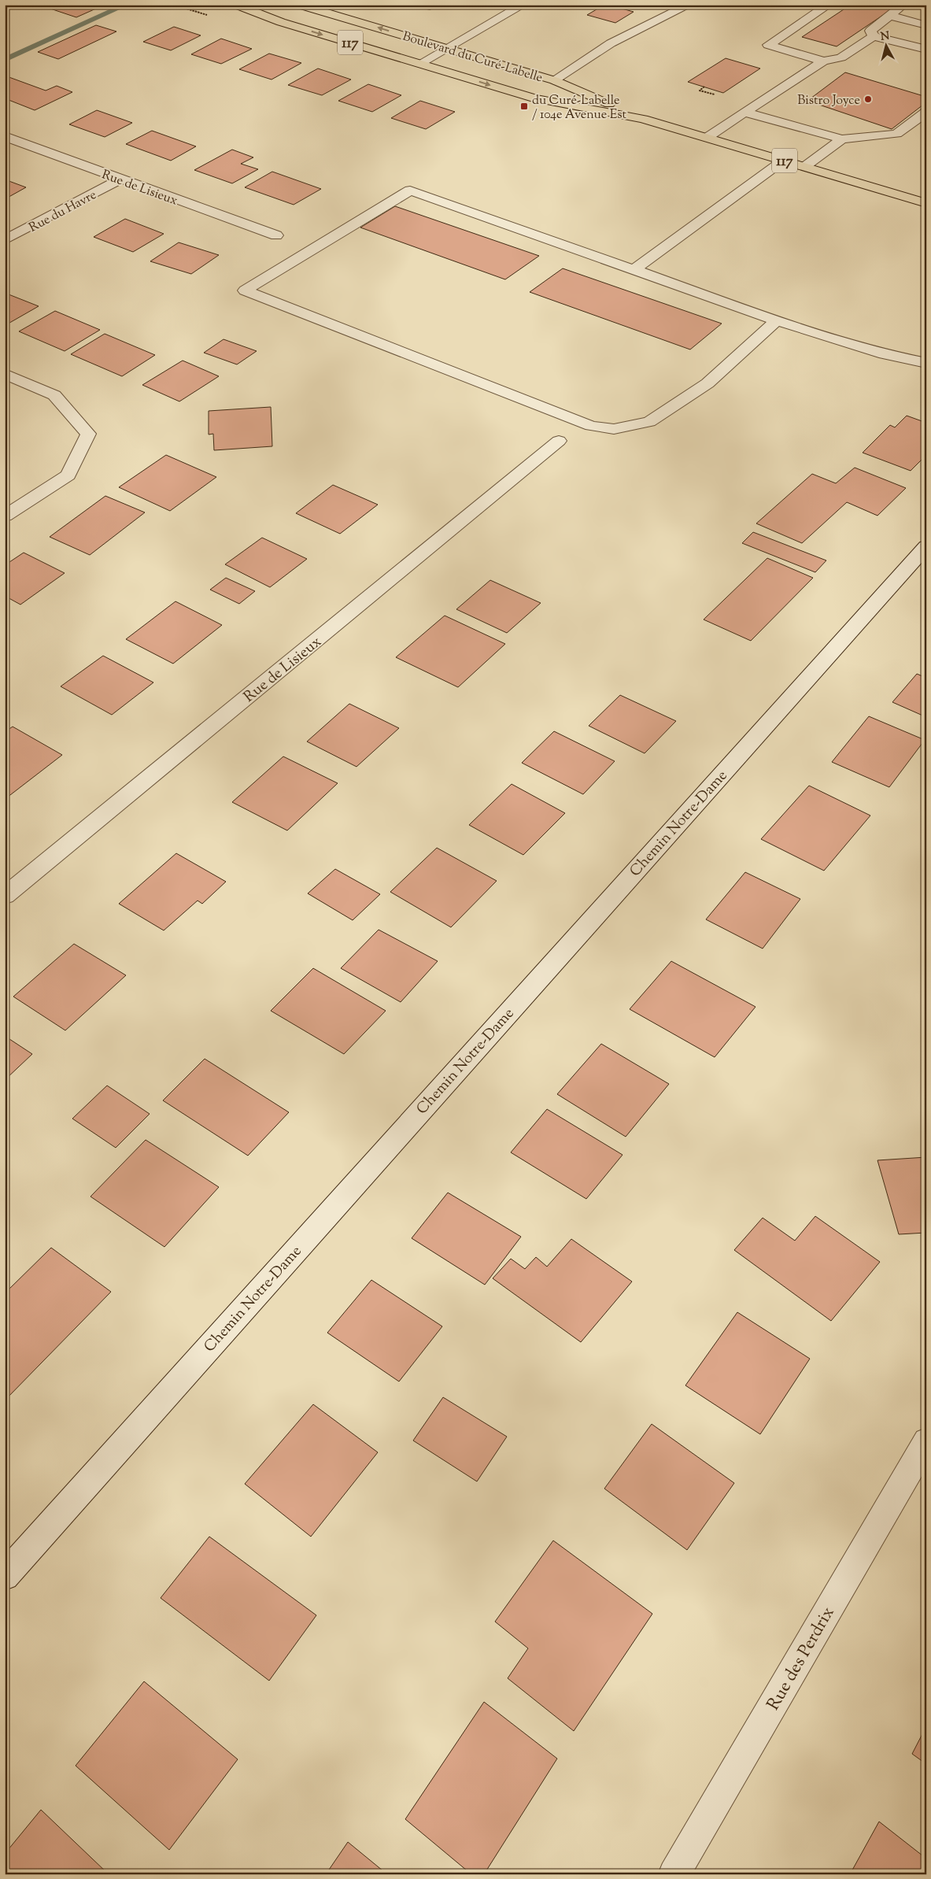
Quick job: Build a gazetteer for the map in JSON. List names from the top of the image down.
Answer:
{
  "streets": {
    "main road": ["117", "Boulevard du Curé-Labelle"],
    "street": [
      "Rue de Lisieux",
      "Rue du Havre",
      "Chemin Notre-Dame",
      "Rue des Perdrix"
    ]
  },
  "crossings": [
    ["Rue de Lisieux", "Rue du Havre"]
  ],
  "places": {
    "other": ["Bistro Joyce"],
    "transit": ["du Curé-Labelle / 104e Avenue Est"]
  },
  "north": "top"
}
